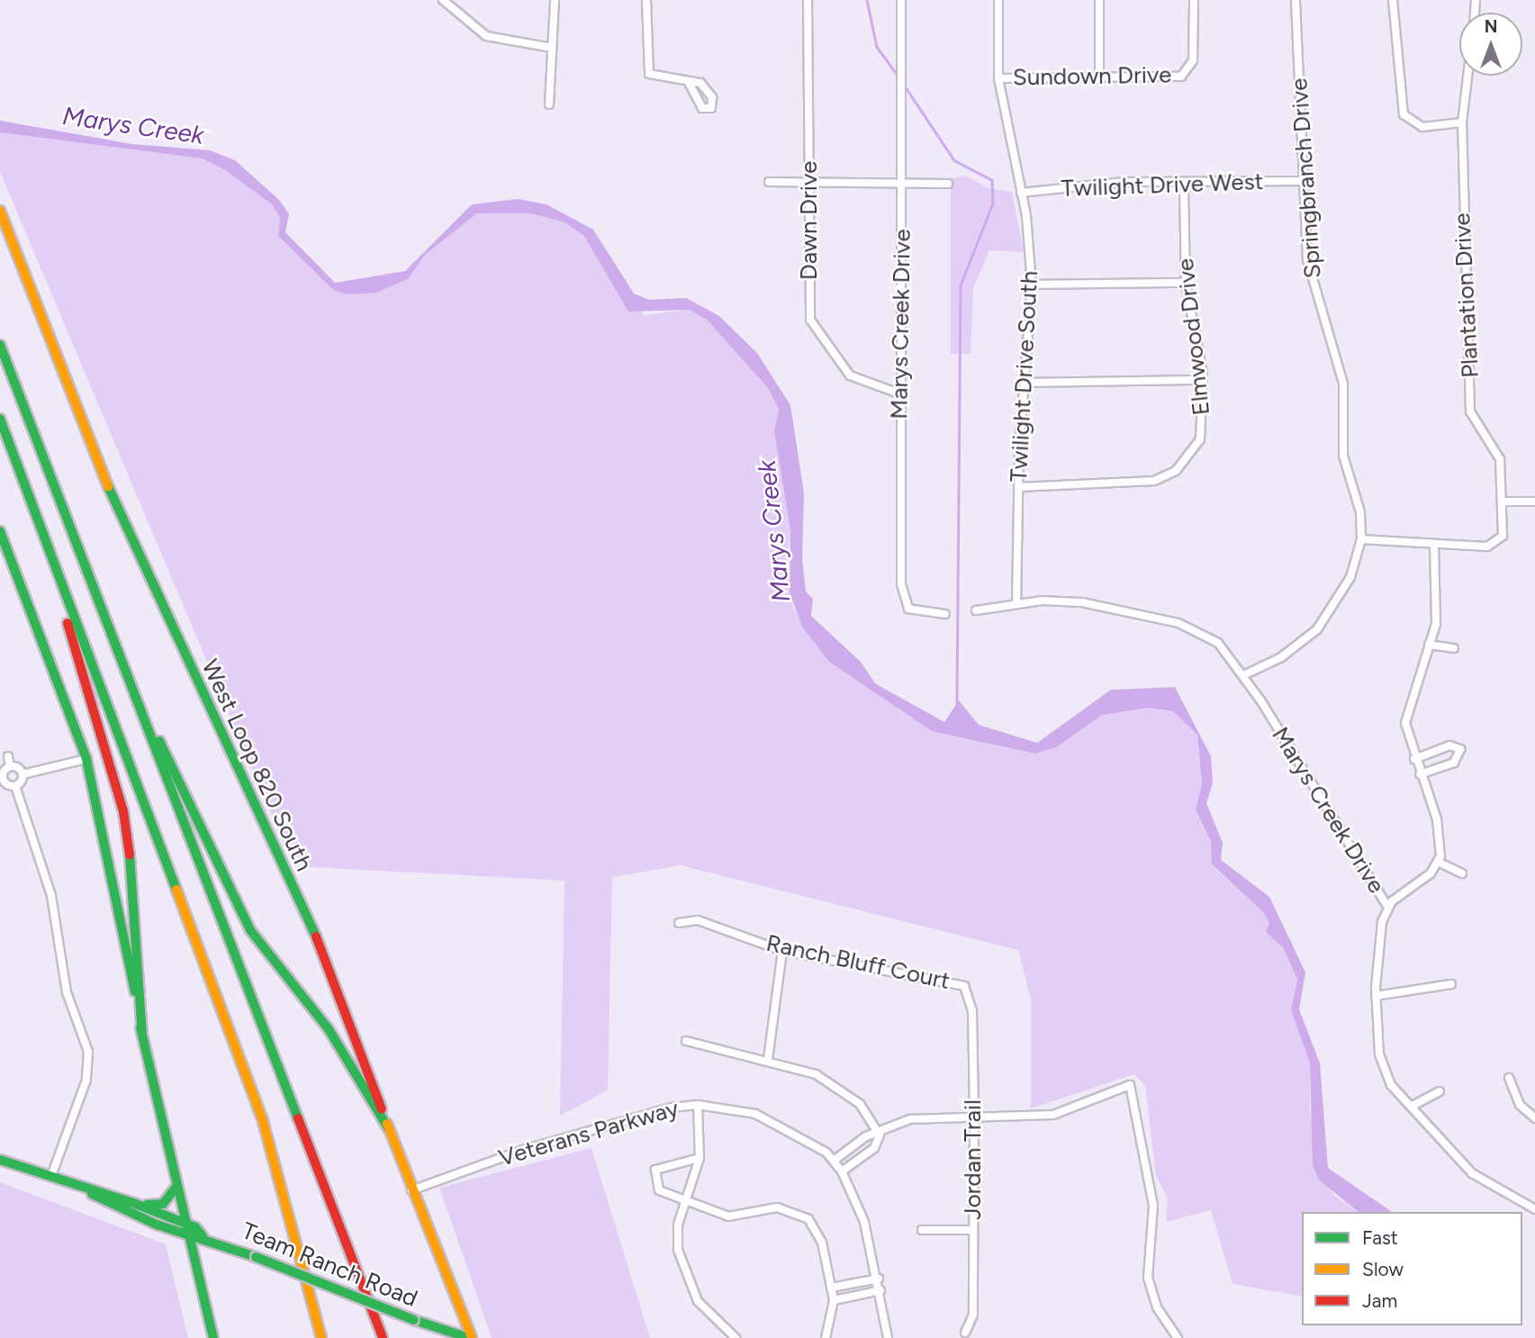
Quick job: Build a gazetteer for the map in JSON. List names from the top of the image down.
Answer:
{
  "streets": {
    "main road": ["West Loop 820 South", "Team Ranch Road"],
    "street": [
      "Sundown Drive",
      "Springbranch Drive",
      "Twilight Drive West",
      "Dawn Drive",
      "Plantation Drive",
      "Marys Creek Drive",
      "Elmwood Drive",
      "Twilight Drive South",
      "Ranch Bluff Court",
      "Veterans Parkway",
      "Jordan Trail"
    ]
  },
  "crossings": [
    ["Sundown Drive", "Twilight Drive South"],
    ["Springbranch Drive", "Twilight Drive West"],
    ["Springbranch Drive", "Marys Creek Drive"],
    ["Twilight Drive West", "Elmwood Drive"],
    ["Twilight Drive West", "Twilight Drive South"],
    ["Dawn Drive", "Marys Creek Drive"],
    ["Marys Creek Drive", "Twilight Drive South"],
    ["Elmwood Drive", "Twilight Drive South"],
    ["West Loop 820 South", "Veterans Parkway"],
    ["West Loop 820 South", "Team Ranch Road"],
    ["Ranch Bluff Court", "Jordan Trail"]
  ],
  "water": ["Marys Creek"],
  "legend": ["Fast", "Slow", "Jam"],
  "north": "top"
}
